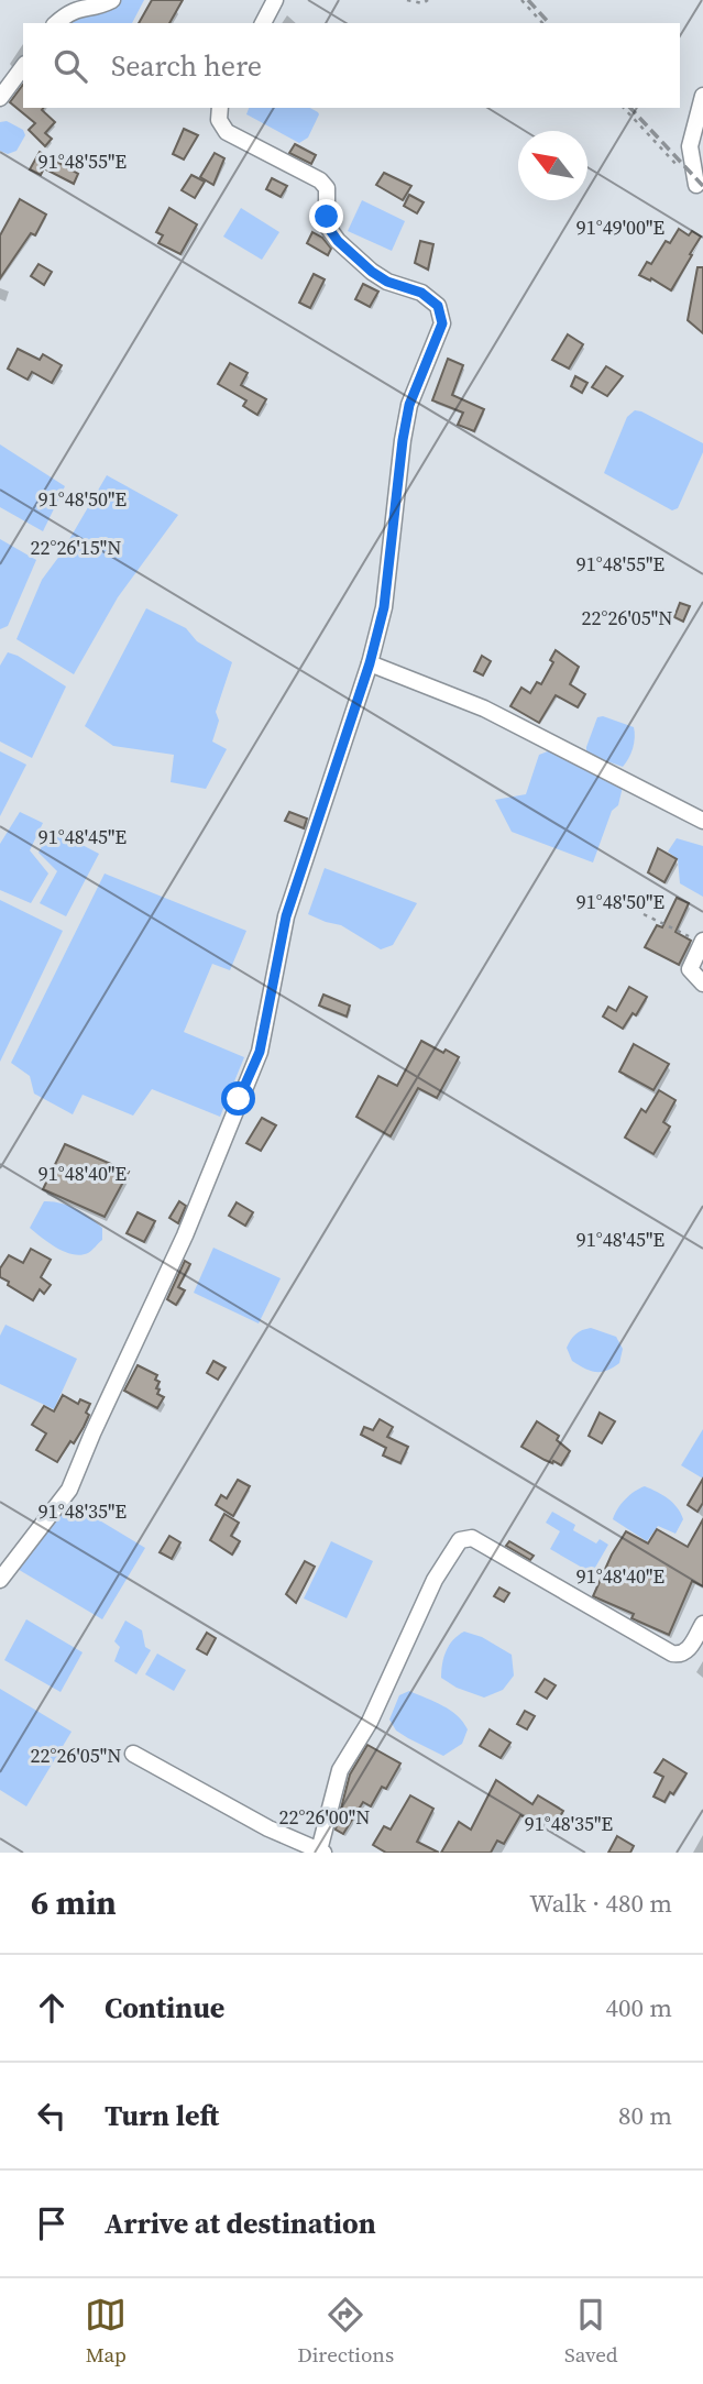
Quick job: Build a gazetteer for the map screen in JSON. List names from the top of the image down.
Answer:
{
  "north": "top left",
  "page": {
    "search": "Search here",
    "heading": ["6 min", "Walk · 480 m"],
    "list": [
      ["Continue", "400 m"],
      ["Turn left", "80 m"],
      "Arrive at destination"
    ],
    "nav": ["Map", "Directions", "Saved"]
  },
  "coordinates": [
    "91°48'55\"E",
    "91°49'00\"E",
    "91°48'50\"E",
    "22°26'15\"N",
    "22°26'05\"N",
    "91°48'45\"E",
    "91°48'40\"E",
    "91°48'35\"E",
    "22°26'00\"N"
  ]
}
